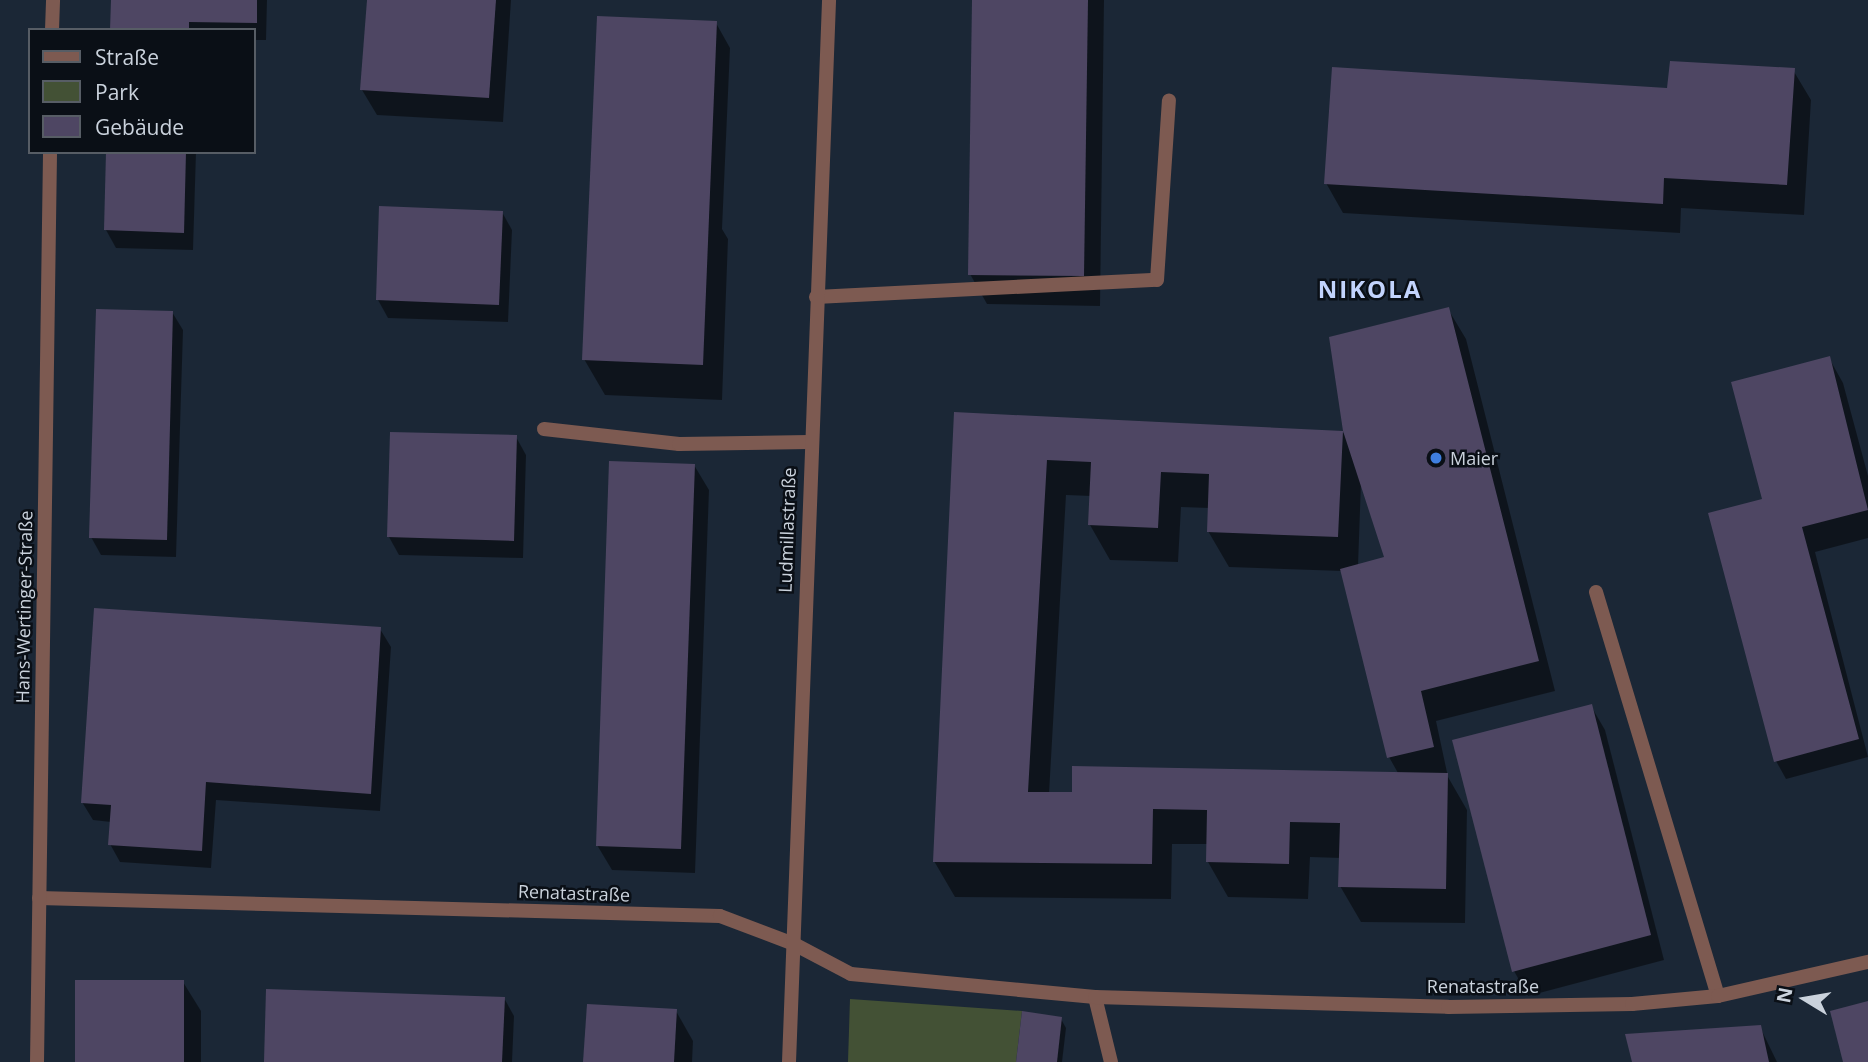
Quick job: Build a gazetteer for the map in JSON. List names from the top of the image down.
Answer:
{
  "streets": {
    "street": ["Ludmillastraße", "Hans-Wertinger-Straße", "Renatastraße"]
  },
  "crossings": [
    ["Ludmillastraße", "Renatastraße"],
    ["Hans-Wertinger-Straße", "Renatastraße"]
  ],
  "districts": ["NIKOLA"],
  "places": ["Maier"],
  "legend": ["Straße", "Park", "Gebäude"],
  "north": "left"
}
